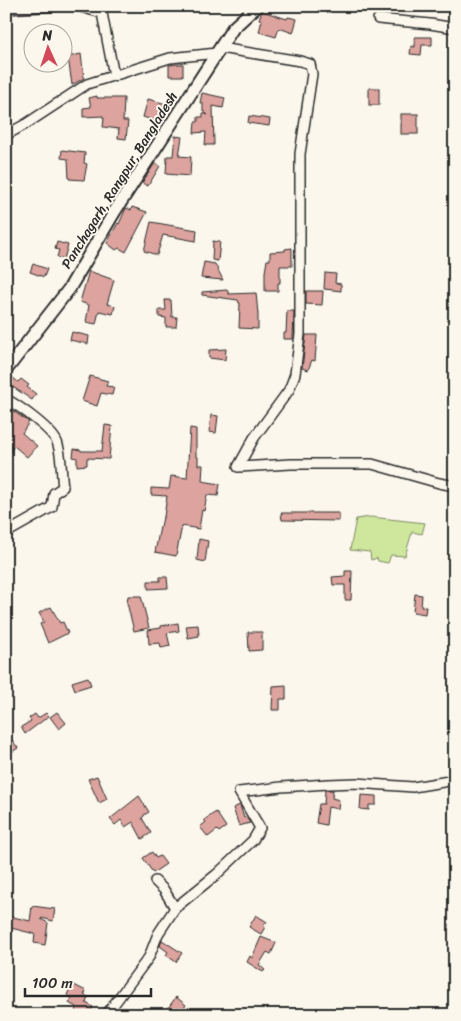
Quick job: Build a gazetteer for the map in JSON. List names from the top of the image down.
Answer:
{
  "streets": {
    "street": ["Panchagarh, Rangpur, Bangladesh"]
  },
  "scale_bar": "100 m",
  "north": "top"
}
